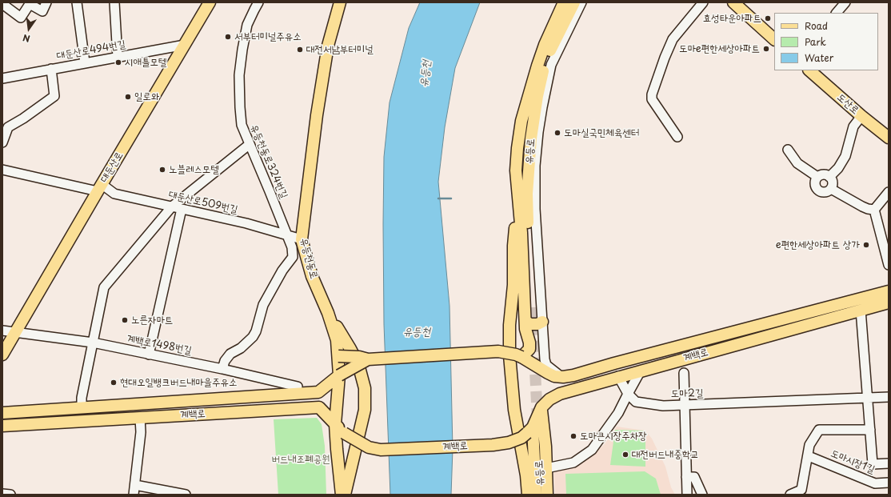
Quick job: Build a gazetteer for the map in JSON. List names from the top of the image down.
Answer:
{
  "streets": {
    "main road": [
      "도산로",
      "유등로",
      "대둔산로",
      "유등천동로",
      "계백로"
    ],
    "street": [
      "대둔산로494번길",
      "유등천동로324번길",
      "대둔산로509번길",
      "계백로1498번길",
      "도마2길",
      "도마시장1길"
    ]
  },
  "crossings": [
    ["대둔산로494번길", "대둔산로"],
    ["유등로", "계백로"],
    ["유등천동로324번길", "대둔산로509번길"],
    ["유등천동로324번길", "계백로1498번길"],
    ["대둔산로", "대둔산로509번길"],
    ["대둔산로", "계백로1498번길"],
    ["대둔산로509번길", "유등천동로"],
    ["유등천동로", "계백로"]
  ],
  "water": ["유등천"],
  "parks": ["버드내조폐공원"],
  "places": [
    "효성타운아파트",
    "서부터미널주유소",
    "도마e편한세상아파트",
    "대전서남부터미널",
    "시애틀모텔",
    "일로와",
    "도마실국민체육센터",
    "노블레스모텔",
    "e편한세상아파트 상가",
    "노른자마트",
    "현대오일뱅크버드내마을주유소",
    "도마큰시장주차장",
    "대전버드내중학교"
  ],
  "legend": ["Road", "Park", "Water"],
  "north": "bottom"
}
